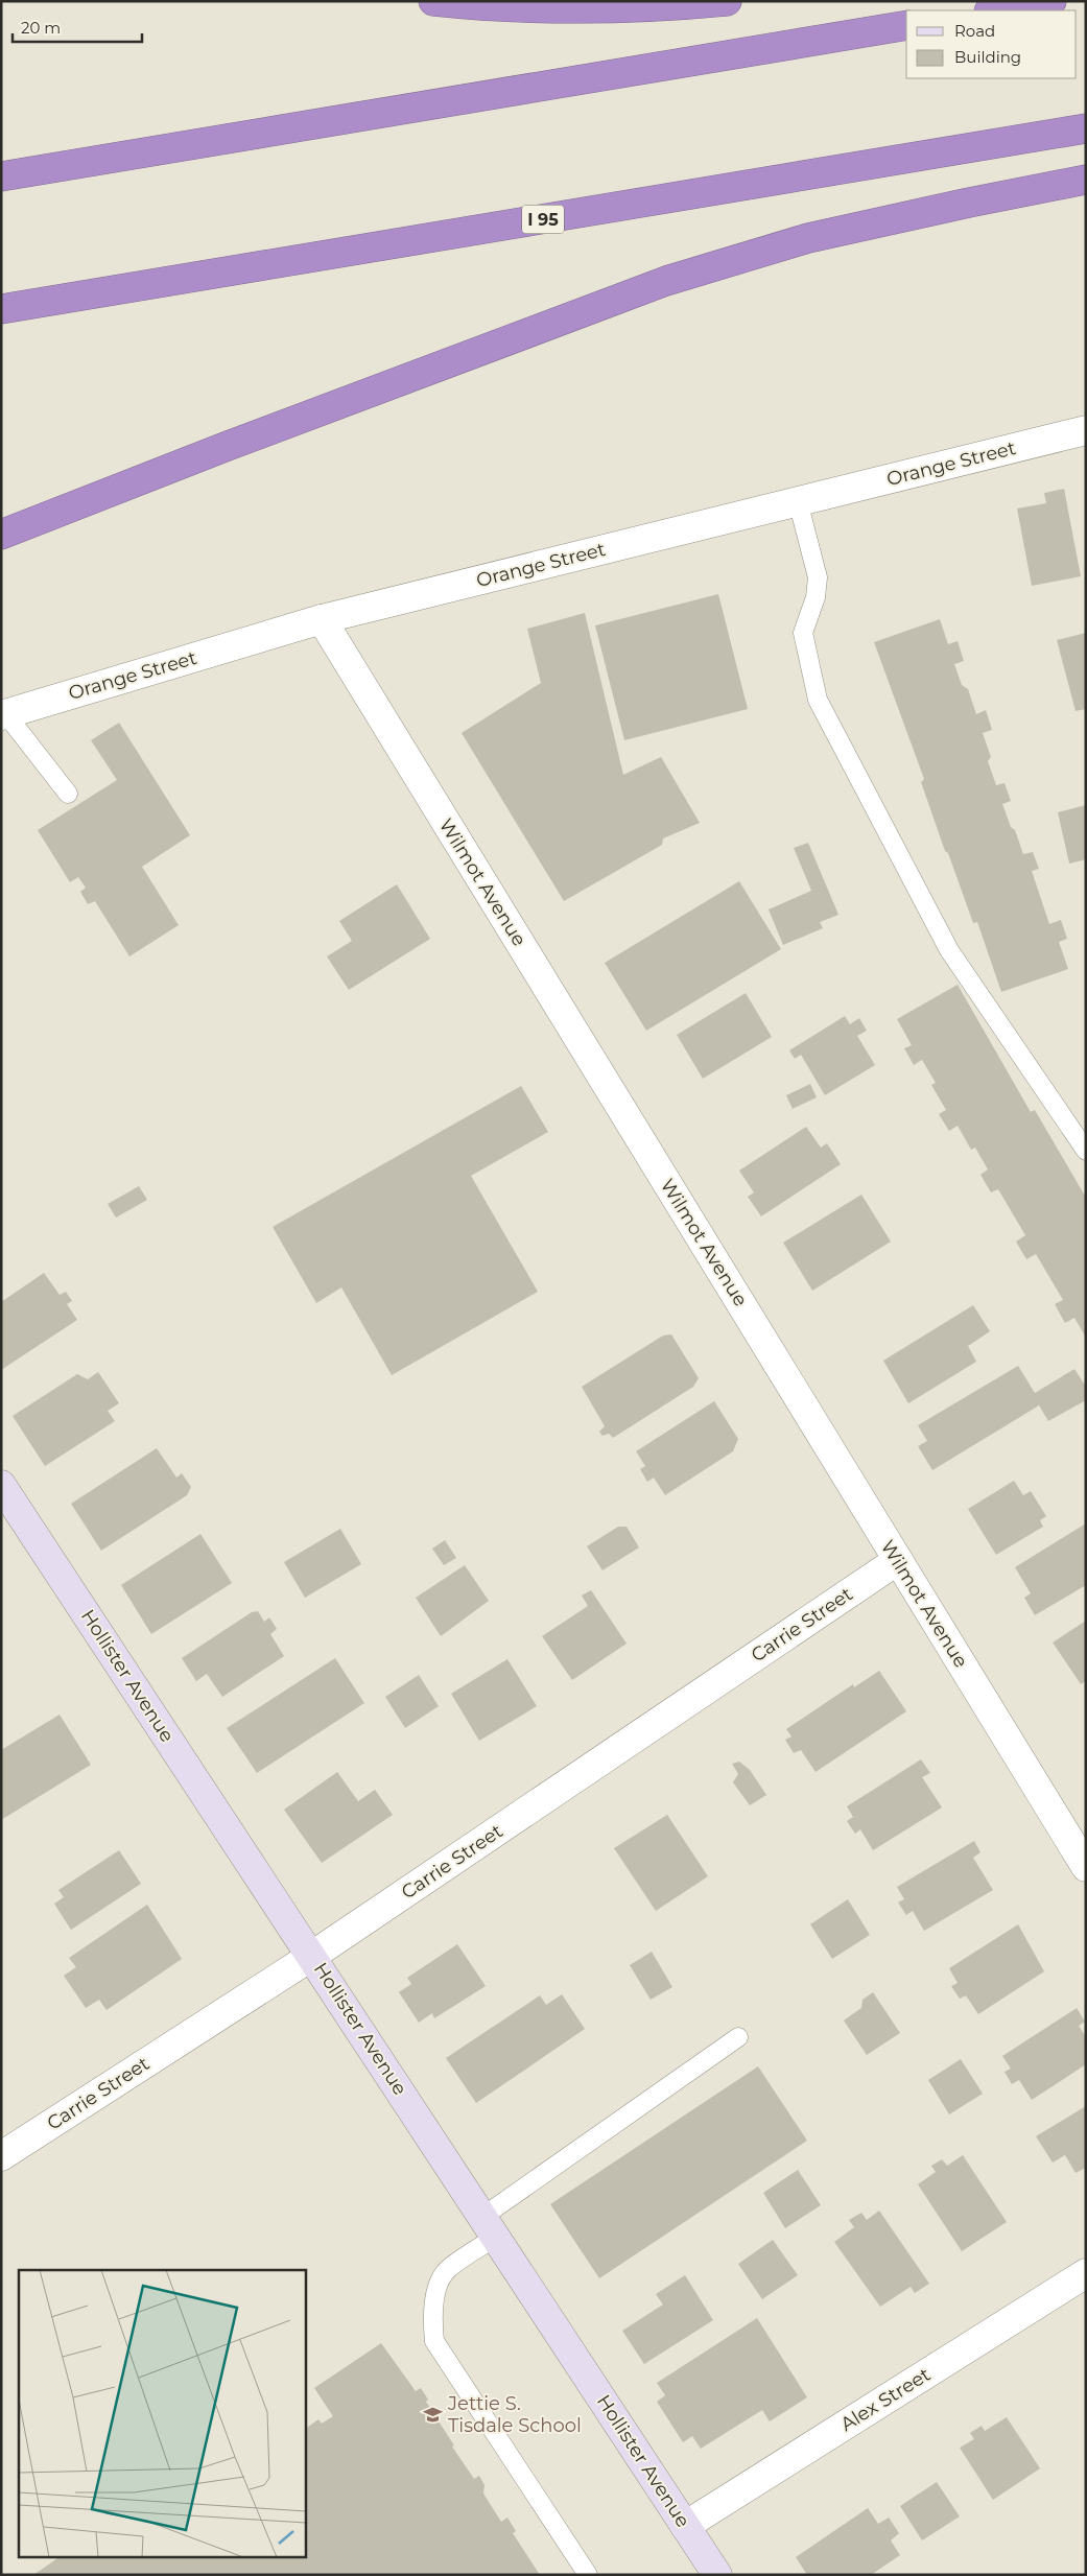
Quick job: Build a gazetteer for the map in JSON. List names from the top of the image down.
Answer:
{
  "streets": {
    "highway": ["I 95"],
    "main road": ["Hollister Avenue"],
    "street": [
      "Orange Street",
      "Wilmot Avenue",
      "Carrie Street",
      "Alex Street"
    ]
  },
  "crossings": [
    ["Orange Street", "Wilmot Avenue"],
    ["Wilmot Avenue", "Carrie Street"],
    ["Carrie Street", "Hollister Avenue"],
    ["Hollister Avenue", "Alex Street"]
  ],
  "places": {
    "school or university": ["Jettie S. Tisdale School"]
  },
  "legend": ["Road", "Building"],
  "scale_bar": "20 m"
}
